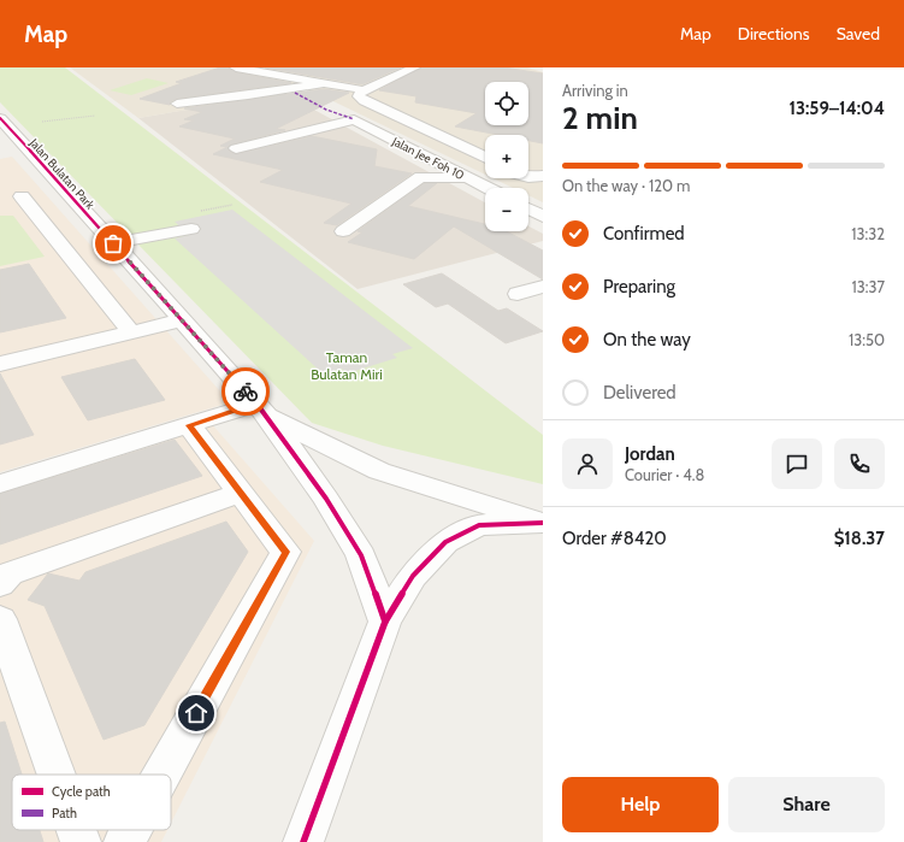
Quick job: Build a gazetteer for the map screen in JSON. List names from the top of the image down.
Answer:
{
  "streets": {
    "street": ["Jalan Jee Foh 10", "Jalan Bulatan Park"]
  },
  "parks": ["Taman Bulatan Miri"],
  "legend": ["Cycle path", "Path"],
  "page": {
    "header": "Map",
    "nav": ["Map", "Directions", "Saved"],
    "heading": ["2 min", "Arriving in", "13:59–14:04"],
    "panel": [
      "Jordan",
      "Courier · 4.8",
      "Order #8420",
      "$18.37"
    ],
    "map_buttons": ["+", "−"],
    "bar": "On the way · 120 m",
    "list": [
      ["Confirmed", "13:32"],
      ["Preparing", "13:37"],
      ["On the way", "13:50"],
      "Delivered"
    ],
    "buttons": ["Help", "Share"]
  }
}
